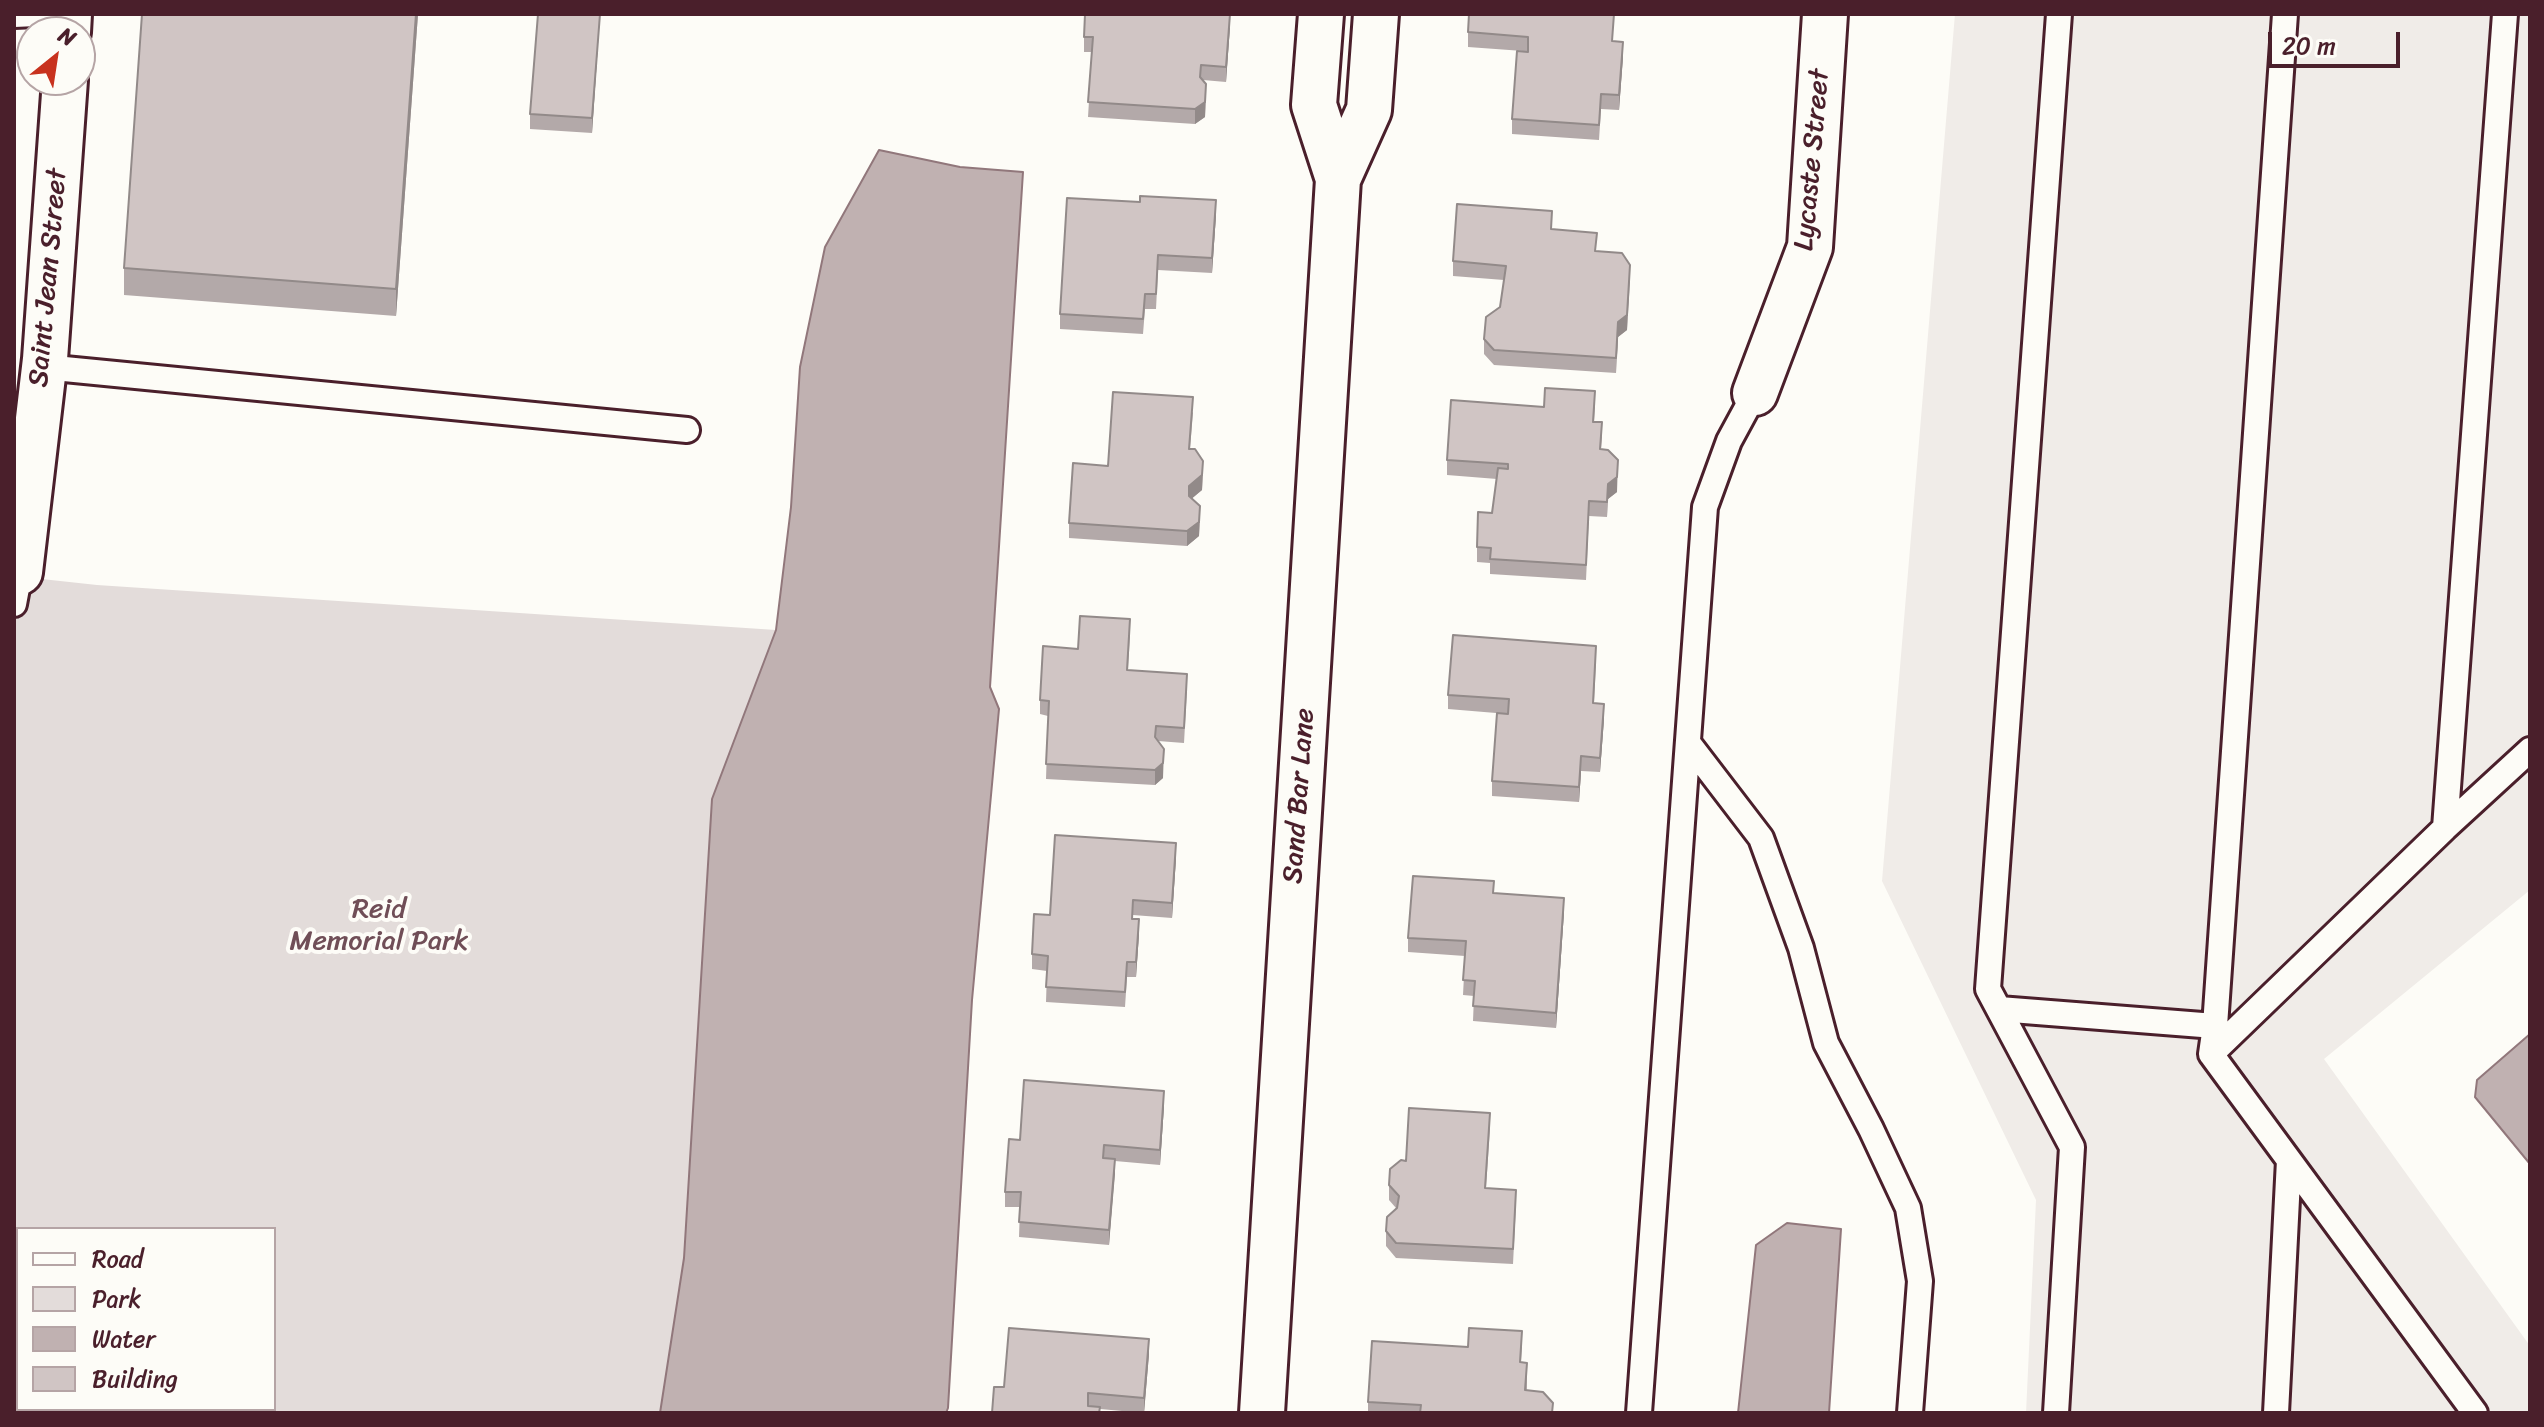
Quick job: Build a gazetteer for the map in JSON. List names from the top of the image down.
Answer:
{
  "streets": {
    "street": ["Lycaste Street", "Saint Jean Street", "Sand Bar Lane"]
  },
  "parks": ["Reid Memorial Park"],
  "legend": [
    "Road",
    "Park",
    "Water",
    "Building"
  ],
  "scale_bar": "20 m",
  "north": "top right"
}
